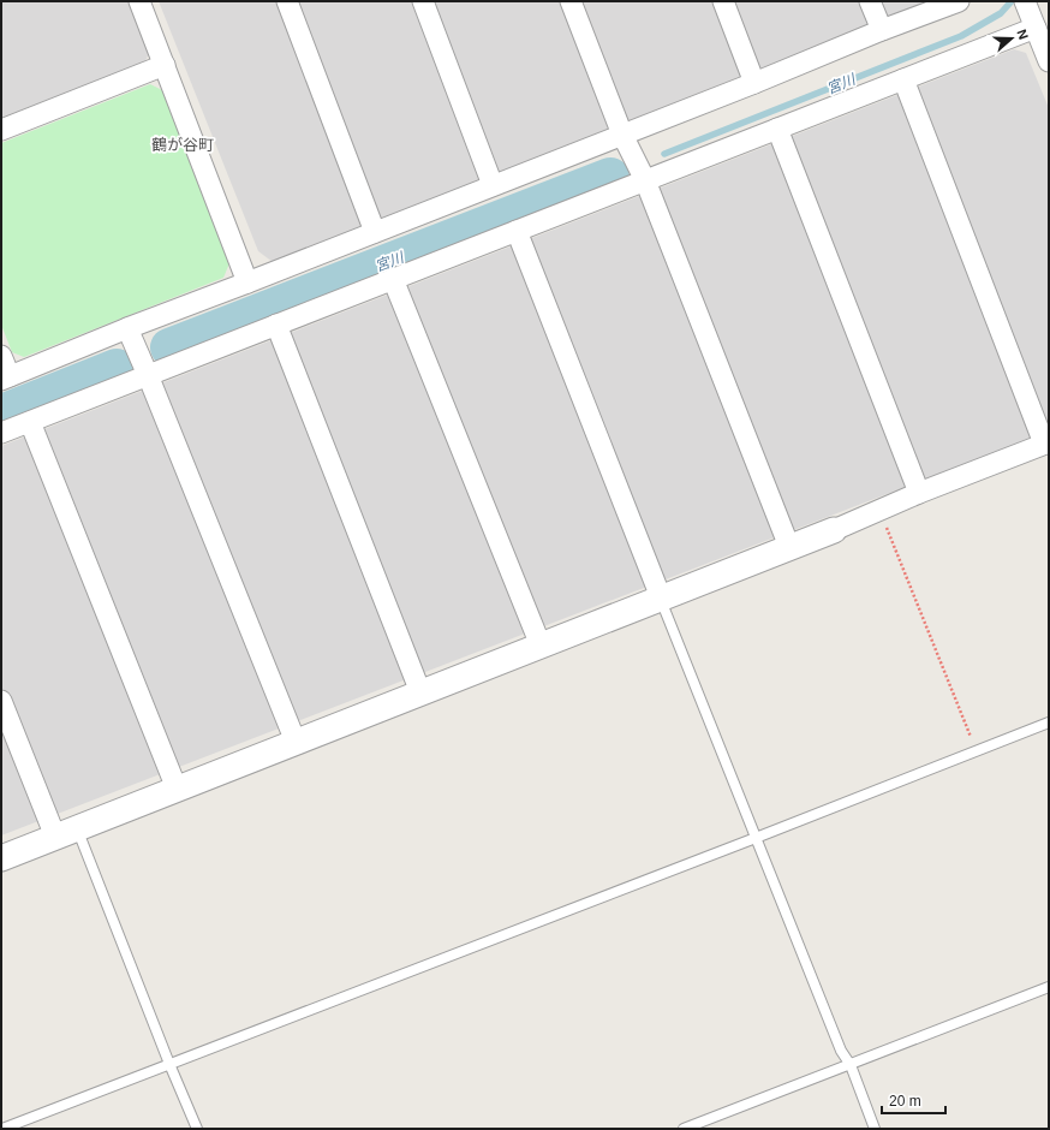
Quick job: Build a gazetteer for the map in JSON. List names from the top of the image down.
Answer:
{
  "districts": ["鶴が谷町"],
  "water": ["宮川"],
  "scale_bar": "20 m",
  "north": "right"
}
